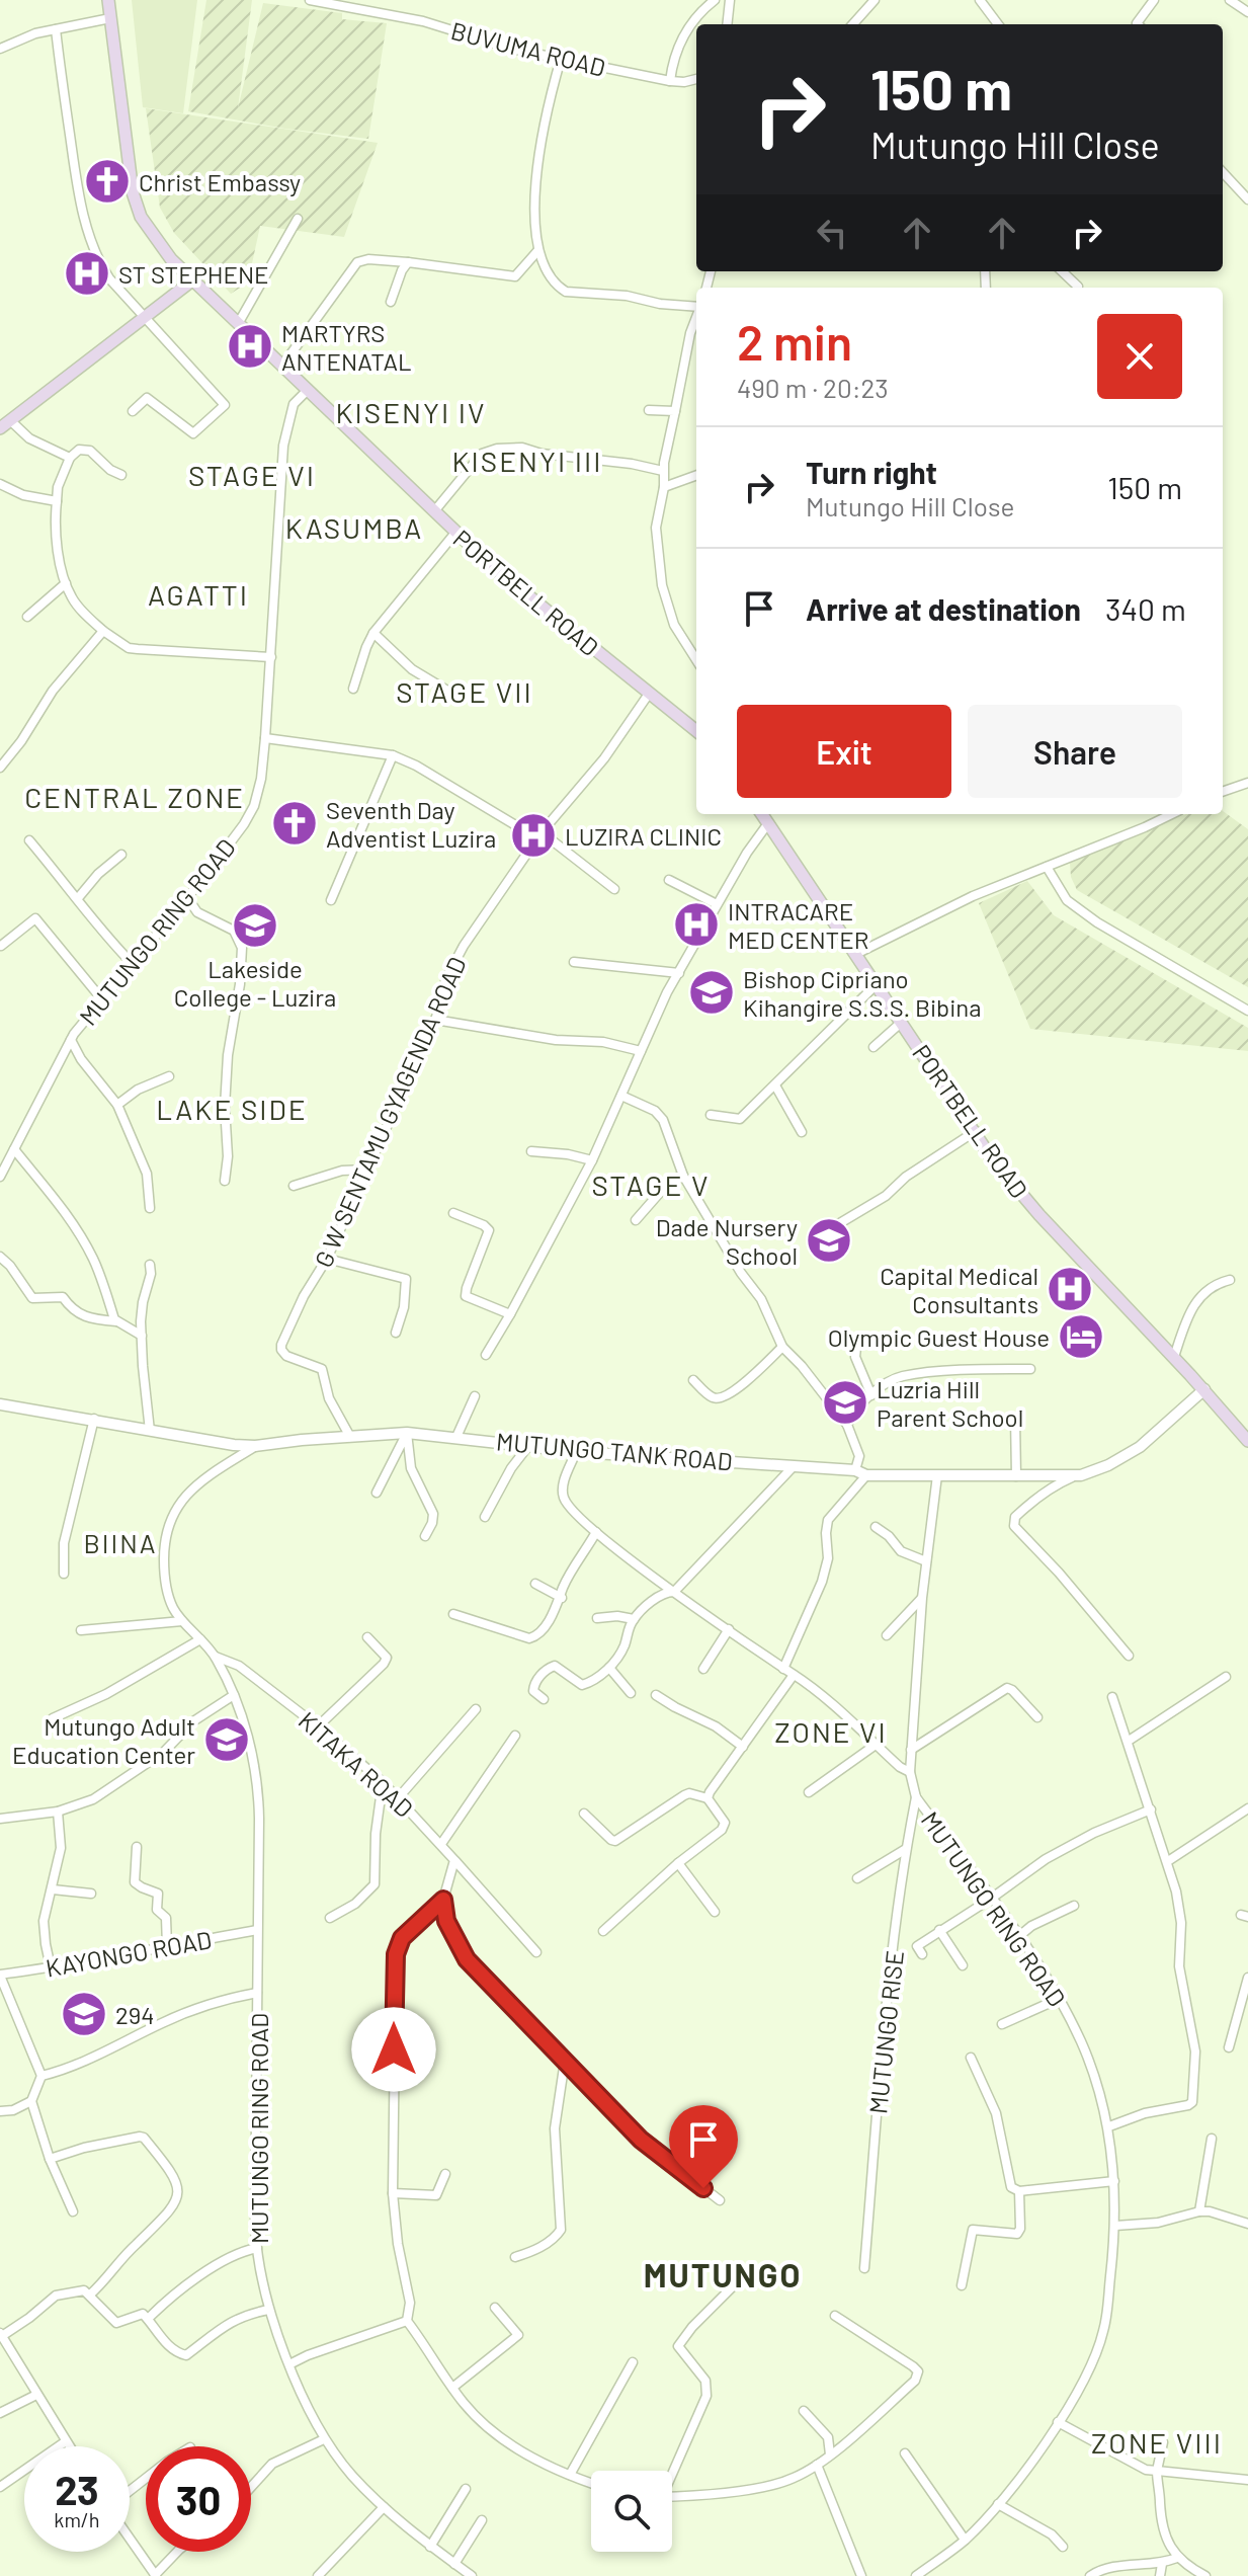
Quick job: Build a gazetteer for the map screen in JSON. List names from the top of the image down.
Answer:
{
  "streets": {
    "main road": ["PORTBELL ROAD"],
    "street": [
      "BUVUMA ROAD",
      "MUTUNGO RING ROAD",
      "G W SENTAMU GYAGENDA ROAD",
      "MUTUNGO TANK ROAD",
      "KITAKA ROAD",
      "KAYONGO ROAD",
      "MUTUNGO RISE"
    ]
  },
  "crossings": [
    ["PORTBELL ROAD", "MUTUNGO RING ROAD"],
    ["PORTBELL ROAD", "G W SENTAMU GYAGENDA ROAD"],
    ["PORTBELL ROAD", "MUTUNGO TANK ROAD"],
    ["MUTUNGO RING ROAD", "KITAKA ROAD"],
    ["MUTUNGO RING ROAD", "KAYONGO ROAD"],
    ["MUTUNGO RING ROAD", "MUTUNGO RISE"],
    ["G W SENTAMU GYAGENDA ROAD", "MUTUNGO TANK ROAD"]
  ],
  "districts": [
    "KISENYI IV",
    "KISENYI III",
    "STAGE VI",
    "KASUMBA",
    "AGATTI",
    "STAGE VII",
    "CENTRAL ZONE",
    "LAKE SIDE",
    "STAGE V",
    "BIINA",
    "ZONE VI",
    "MUTUNGO",
    "ZONE VIII"
  ],
  "places": {
    "church": ["Christ Embassy", "Seventh Day Adventist Luzira"],
    "hospital": [
      "ST STEPHENE",
      "MARTYRS ANTENATAL",
      "LUZIRA CLINIC",
      "INTRACARE MED CENTER",
      "Capital Medical Consultants"
    ],
    "school or university": [
      "Lakeside College - Luzira",
      "Bishop Cipriano Kihangire S.S.S. Bibina",
      "Dade Nursery School",
      "Luzria Hill Parent School",
      "Mutungo Adult Education Center",
      "294"
    ],
    "hotel": ["Olympic Guest House"]
  },
  "page": {
    "turn": ["150 m", "Mutungo Hill Close"],
    "heading": ["2 min", "490 m · 20:23"],
    "list": [
      {
        "name": "Turn right",
        "note": "Mutungo Hill Close",
        "value": "150 m"
      },
      {
        "name": "Arrive at destination",
        "value": "340 m"
      }
    ],
    "buttons": ["Exit", "Share"],
    "speed": "23 km/h",
    "limit": "30"
  }
}
